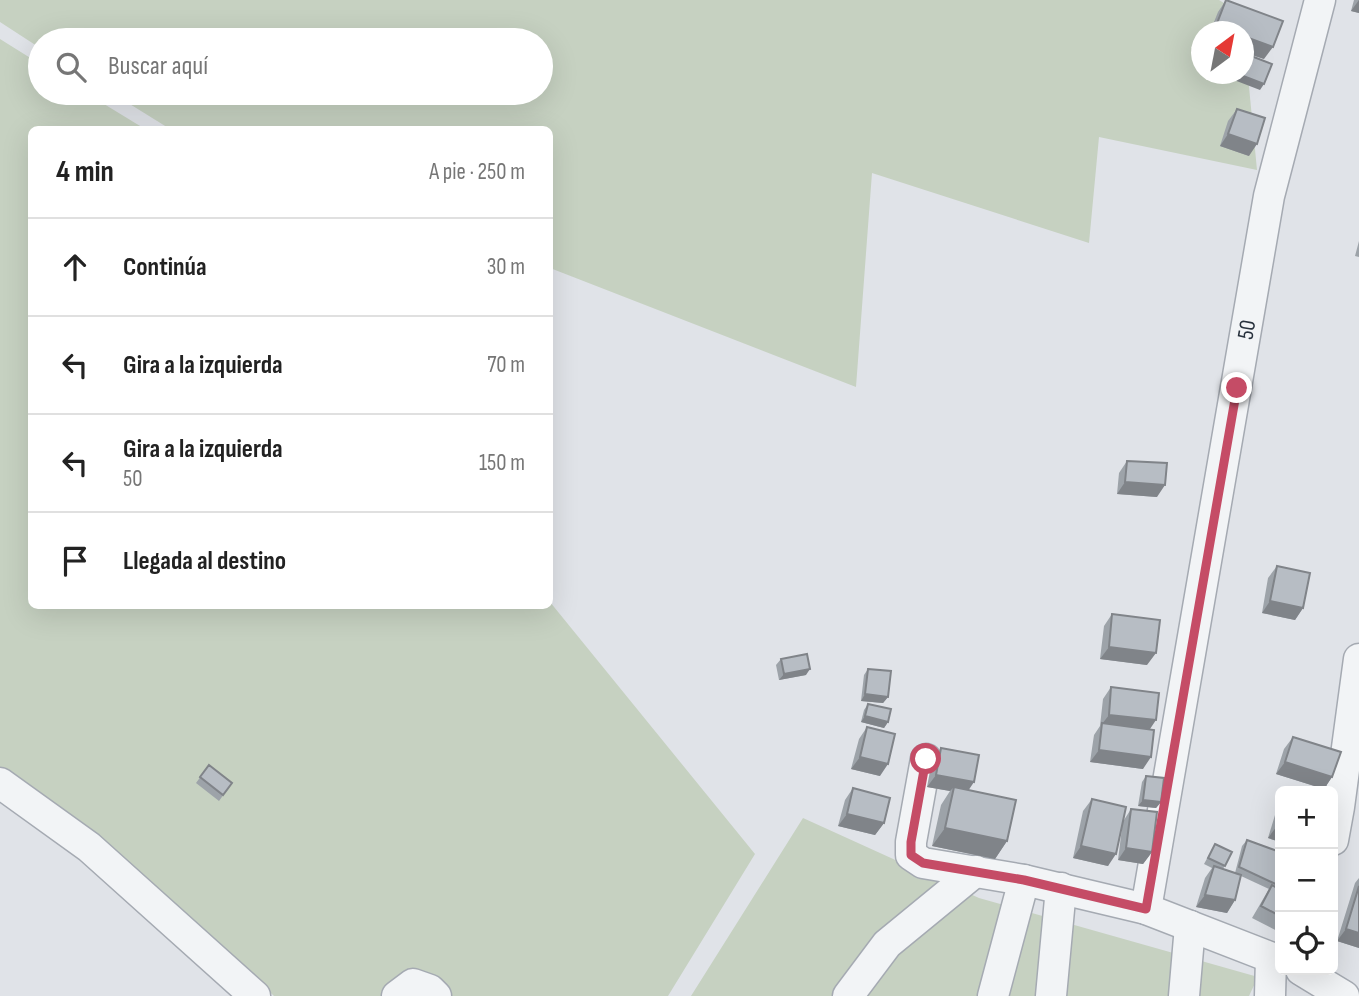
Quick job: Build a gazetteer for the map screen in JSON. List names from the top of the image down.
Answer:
{
  "streets": {
    "street": ["50"]
  },
  "north": "top right",
  "page": {
    "search": "Buscar aquí",
    "heading": ["4 min", "A pie · 250 m"],
    "list": [
      ["Continúa", "30 m"],
      ["Gira a la izquierda", "70 m"],
      ["Gira a la izquierda", "50", "150 m"],
      "Llegada al destino"
    ],
    "map_buttons": ["+", "−"]
  }
}
